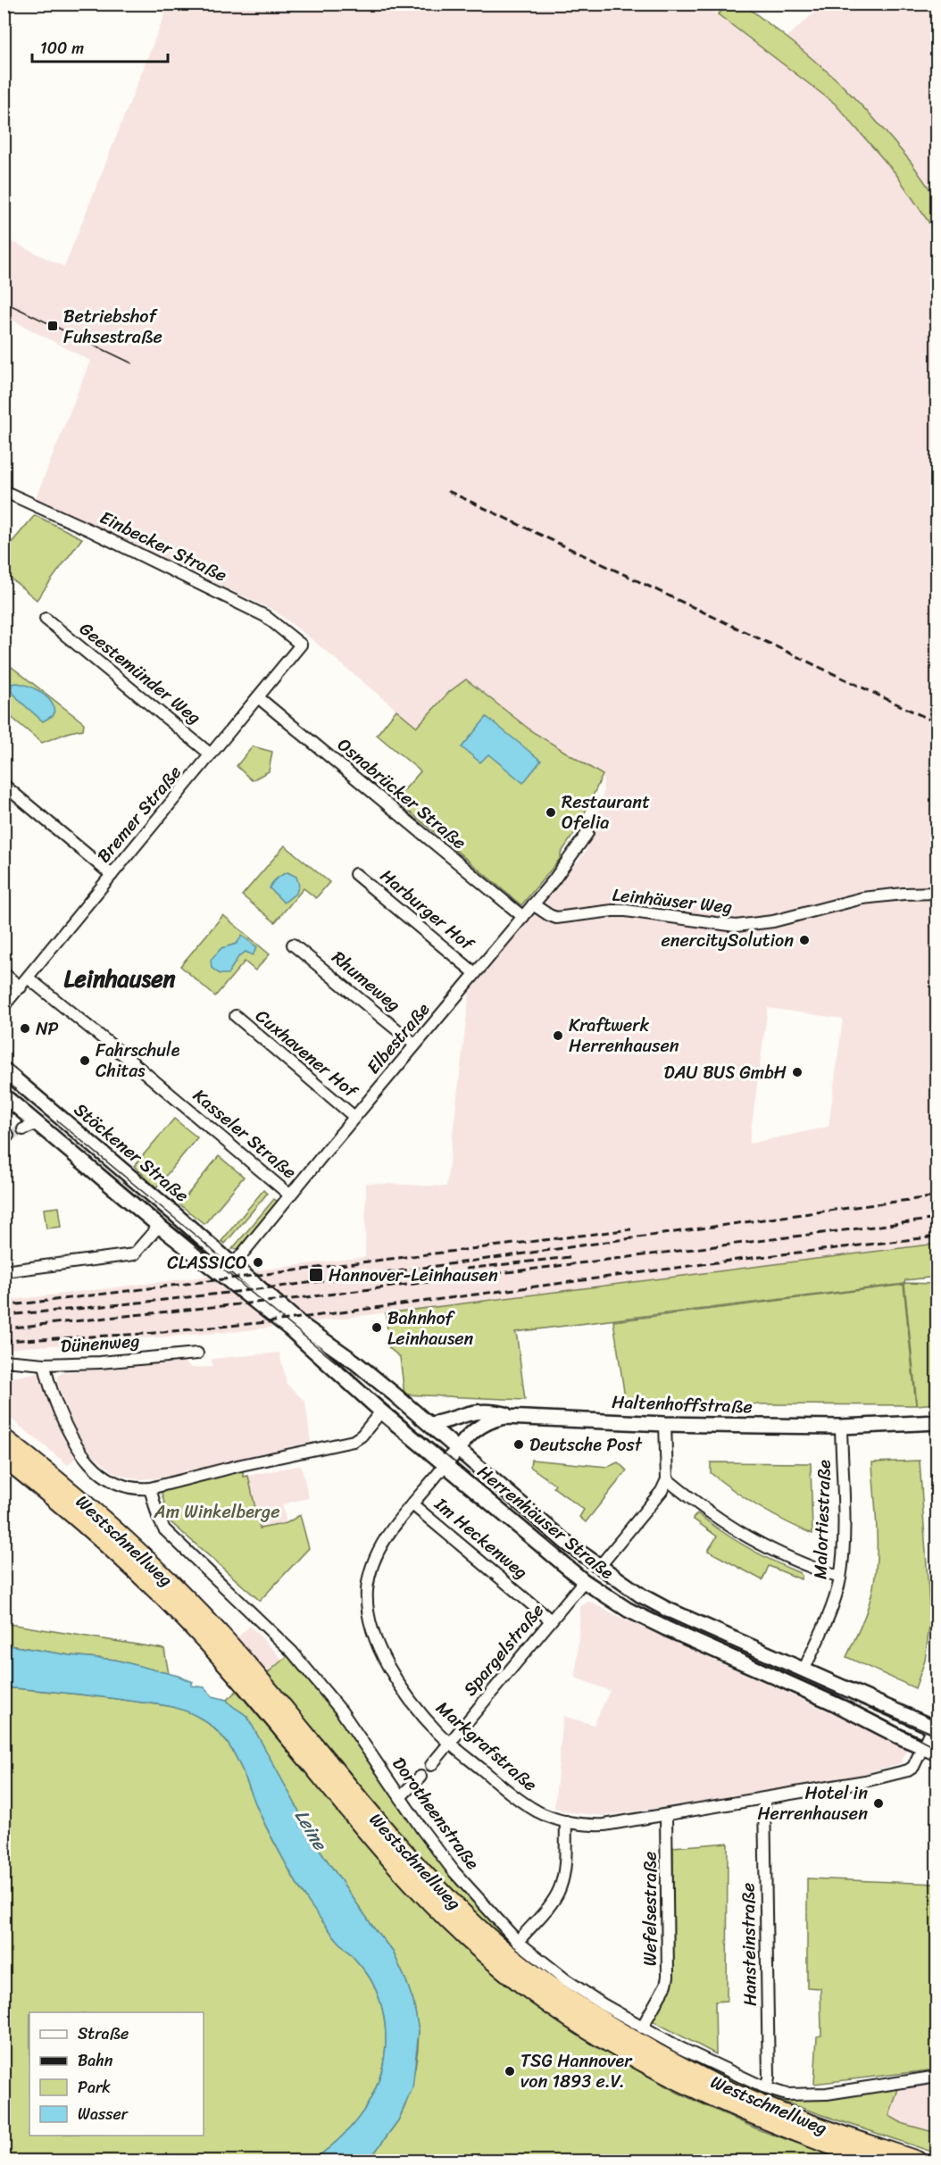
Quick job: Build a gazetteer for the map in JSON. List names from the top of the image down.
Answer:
{
  "streets": {
    "highway": ["Westschnellweg"],
    "street": [
      "Einbecker Straße",
      "Geestemünder Weg",
      "Osnabrücker Straße",
      "Bremer Straße",
      "Leinhäuser Weg",
      "Harburger Hof",
      "Rhumeweg",
      "Elbestraße",
      "Cuxhavener Hof",
      "Kasseler Straße",
      "Stöckener Straße",
      "Dünenweg",
      "Haltenhoffstraße",
      "Malortiestraße",
      "Herrenhäuser Straße",
      "Im Heckenweg",
      "Spargelstraße",
      "Markgrafstraße",
      "Dorotheenstraße",
      "Wefelsestraße",
      "Hansteinstraße"
    ]
  },
  "crossings": [
    ["Einbecker Straße", "Bremer Straße"],
    ["Geestemünder Weg", "Bremer Straße"],
    ["Osnabrücker Straße", "Bremer Straße"],
    ["Osnabrücker Straße", "Elbestraße"],
    ["Bremer Straße", "Kasseler Straße"],
    ["Leinhäuser Weg", "Elbestraße"],
    ["Harburger Hof", "Elbestraße"],
    ["Rhumeweg", "Elbestraße"],
    ["Elbestraße", "Cuxhavener Hof"],
    ["Elbestraße", "Kasseler Straße"],
    ["Elbestraße", "Stöckener Straße"],
    ["Elbestraße", "Herrenhäuser Straße"],
    ["Stöckener Straße", "Herrenhäuser Straße"],
    ["Haltenhoffstraße", "Malortiestraße"],
    ["Haltenhoffstraße", "Herrenhäuser Straße"],
    ["Haltenhoffstraße", "Markgrafstraße"],
    ["Malortiestraße", "Herrenhäuser Straße"],
    ["Herrenhäuser Straße", "Spargelstraße"],
    ["Herrenhäuser Straße", "Markgrafstraße"],
    ["Im Heckenweg", "Spargelstraße"],
    ["Im Heckenweg", "Markgrafstraße"],
    ["Spargelstraße", "Markgrafstraße"],
    ["Markgrafstraße", "Wefelsestraße"],
    ["Markgrafstraße", "Hansteinstraße"],
    ["Dorotheenstraße", "Wefelsestraße"],
    ["Dorotheenstraße", "Hansteinstraße"]
  ],
  "districts": ["Leinhausen"],
  "water": ["Leine"],
  "parks": ["Am Winkelberge"],
  "places": {
    "transit": ["Betriebshof Fuhsestraße", "Hannover-Leinhausen"],
    "other": [
      "Restaurant Ofelia",
      "enercitySolution",
      "NP",
      "Kraftwerk Herrenhausen",
      "Fahrschule Chitas",
      "DAU BUS GmbH",
      "CLASSICO",
      "Bahnhof Leinhausen",
      "Deutsche Post",
      "Hotel in Herrenhausen",
      "TSG Hannover von 1893 e.V."
    ]
  },
  "legend": [
    "Straße",
    "Bahn",
    "Park",
    "Wasser"
  ],
  "scale_bar": "100 m"
}
